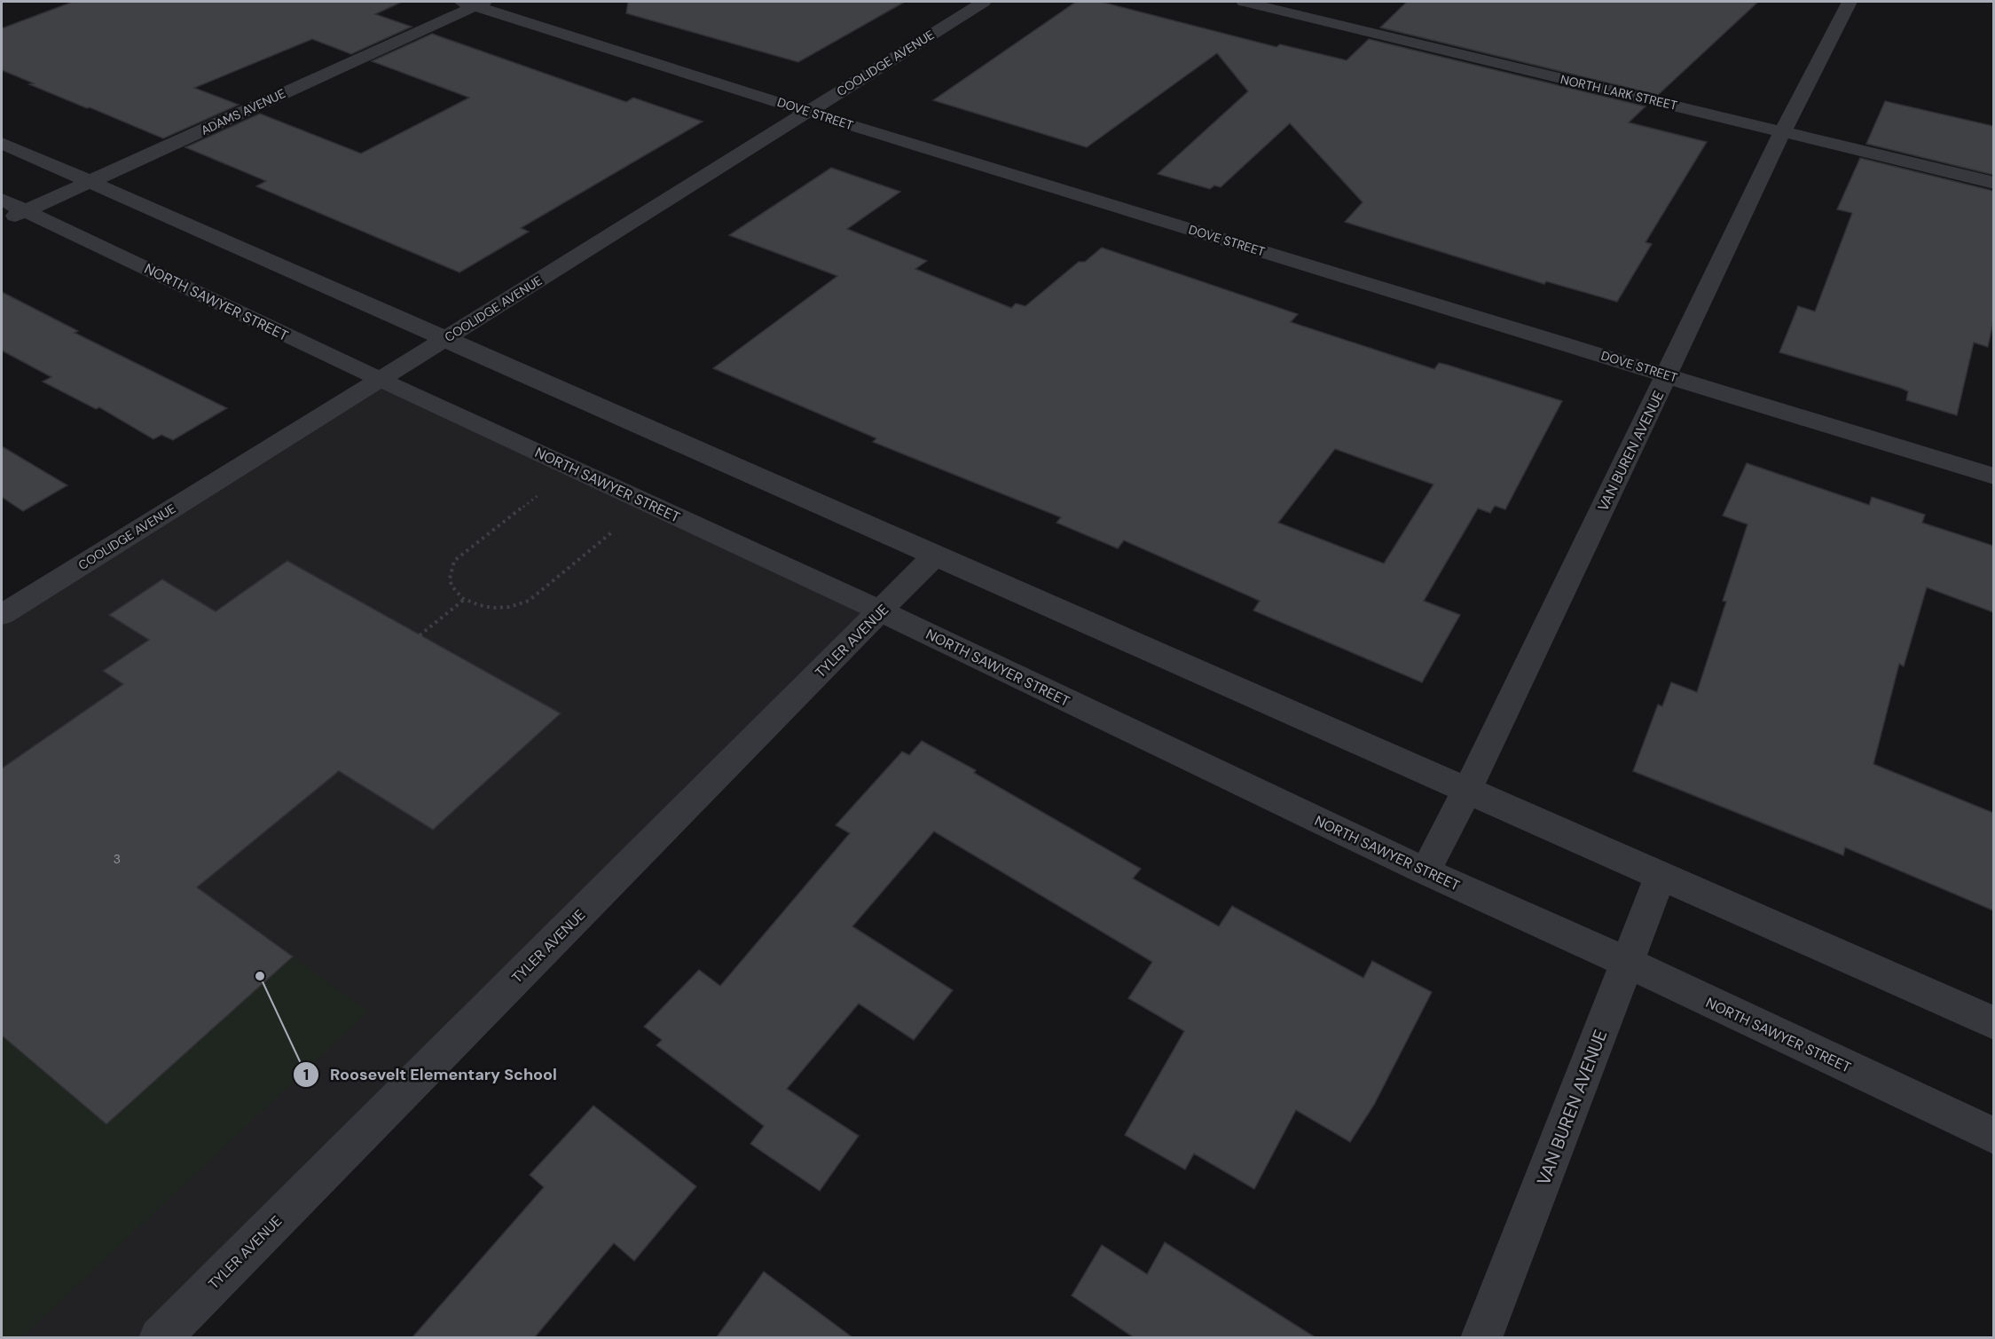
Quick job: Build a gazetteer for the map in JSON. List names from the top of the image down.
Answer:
{
  "streets": {
    "street": [
      "COOLIDGE AVENUE",
      "NORTH LARK STREET",
      "ADAMS AVENUE",
      "DOVE STREET",
      "NORTH SAWYER STREET",
      "VAN BUREN AVENUE",
      "TYLER AVENUE"
    ]
  },
  "crossings": [
    ["COOLIDGE AVENUE", "DOVE STREET"],
    ["COOLIDGE AVENUE", "NORTH SAWYER STREET"],
    ["NORTH LARK STREET", "VAN BUREN AVENUE"],
    ["ADAMS AVENUE", "DOVE STREET"],
    ["ADAMS AVENUE", "NORTH SAWYER STREET"],
    ["DOVE STREET", "VAN BUREN AVENUE"],
    ["NORTH SAWYER STREET", "VAN BUREN AVENUE"],
    ["NORTH SAWYER STREET", "TYLER AVENUE"]
  ],
  "places": ["Roosevelt Elementary School"],
  "house_numbers": ["3"]
}
